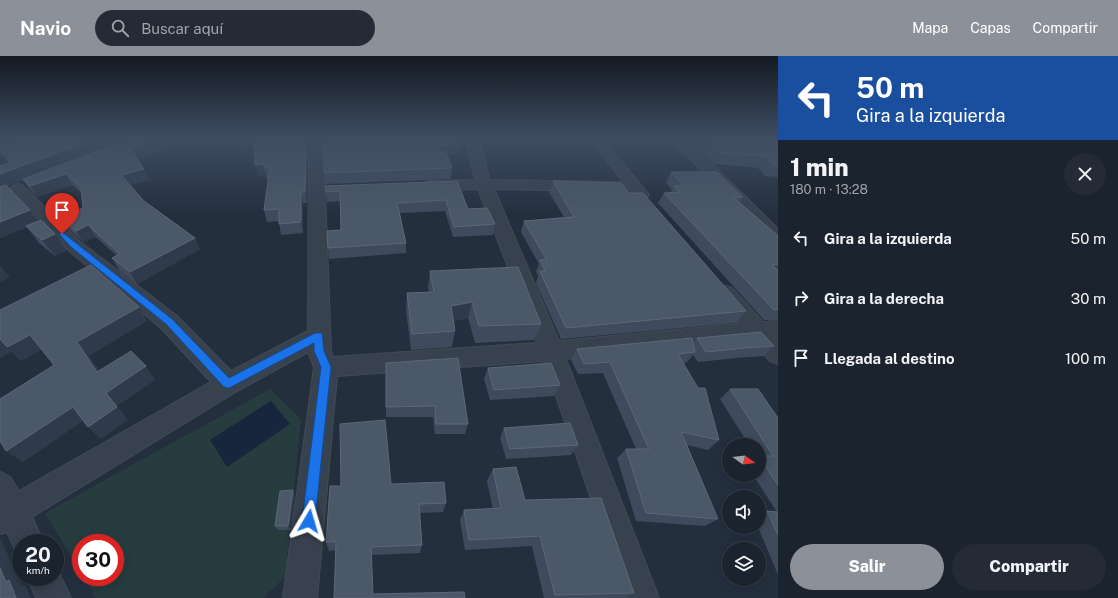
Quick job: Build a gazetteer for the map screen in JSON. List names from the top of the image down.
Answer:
{
  "north": "right",
  "page": {
    "header": "Navio",
    "search": "Buscar aquí",
    "nav": ["Mapa", "Capas", "Compartir"],
    "turn": ["50 m", "Gira a la izquierda"],
    "heading": ["1 min", "180 m · 13:28"],
    "list": [
      {
        "name": "Gira a la izquierda",
        "value": "50 m"
      },
      {
        "name": "Gira a la derecha",
        "value": "30 m"
      },
      {
        "name": "Llegada al destino",
        "value": "100 m"
      }
    ],
    "speed": "20 km/h",
    "limit": "30",
    "buttons": ["Salir", "Compartir"]
  }
}
